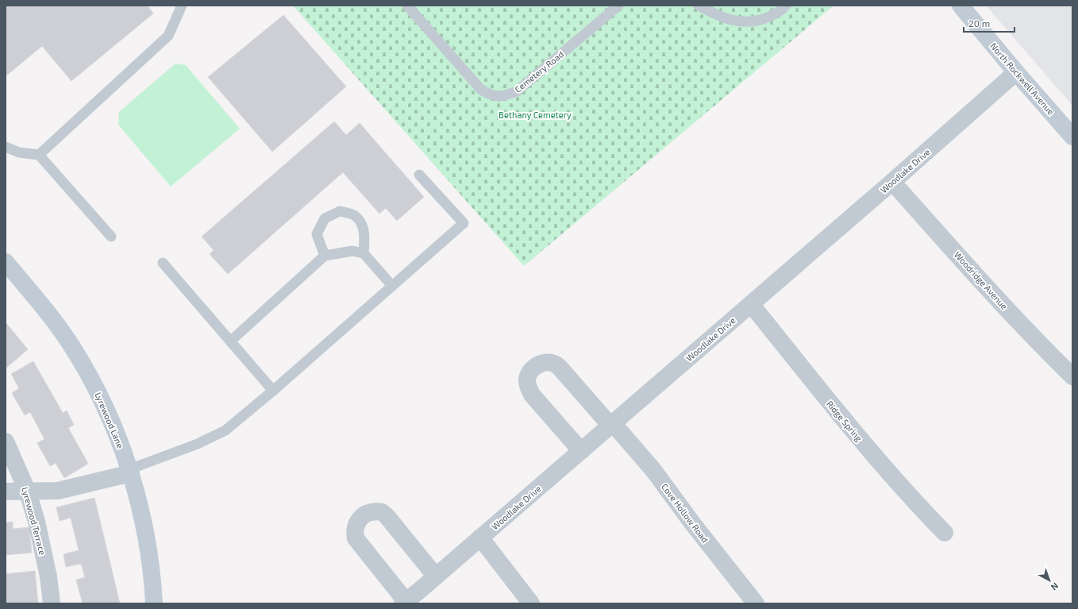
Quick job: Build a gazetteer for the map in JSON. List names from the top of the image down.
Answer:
{
  "streets": {
    "street": [
      "North Rockwell Avenue",
      "Woodlake Drive",
      "Woodridge Avenue",
      "Lyrewood Lane",
      "Ridge Spring",
      "Cove Hollow Road",
      "Lyrewood Terrace"
    ],
    "lane": ["Cemetery Road"]
  },
  "crossings": [
    ["North Rockwell Avenue", "Woodlake Drive"],
    ["Woodlake Drive", "Woodridge Avenue"],
    ["Woodlake Drive", "Ridge Spring"],
    ["Woodlake Drive", "Cove Hollow Road"]
  ],
  "parks": ["Bethany Cemetery"],
  "scale_bar": "20 m",
  "north": "bottom right"
}
